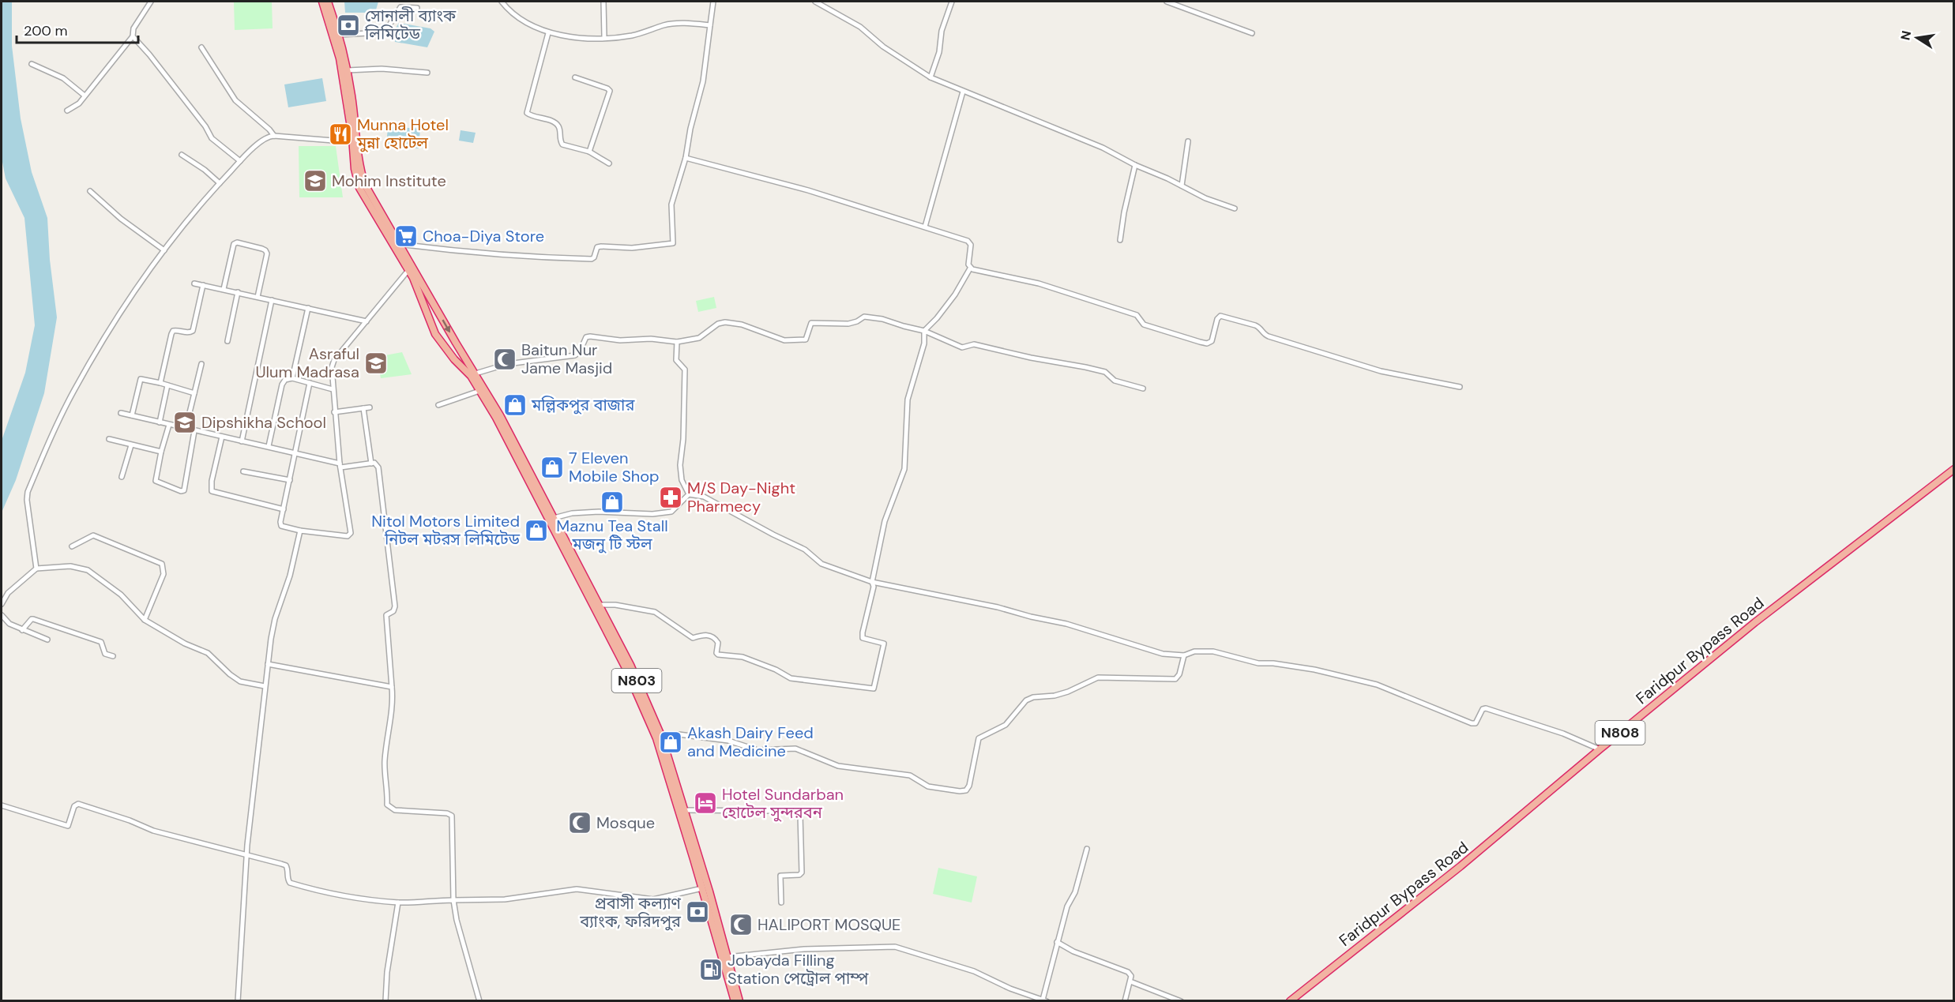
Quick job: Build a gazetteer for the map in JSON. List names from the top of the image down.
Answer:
{
  "streets": {
    "highway": ["Faridpur Bypass Road", "N803", "N808"]
  },
  "places": {
    "bank": ["সোনালী ব্যাংক লিমিটেড", "প্রবাসী কল্যাণ ব্যাংক, ফরিদপুর"],
    "restaurant": ["Munna Hotel মুন্না হোটেল"],
    "school or university": ["Mohim Institute", "Asraful Ulum Madrasa", "Dipshikha School"],
    "supermarket": ["Choa-Diya Store"],
    "mosque": ["Baitun Nur Jame Masjid", "Mosque", "HALIPORT MOSQUE"],
    "shop": [
      "মল্লিকপুর বাজার",
      "7 Eleven Mobile Shop",
      "Maznu Tea Stall মজনু টি স্টল",
      "Nitol Motors Limited নিটল মটরস লিমিটেড",
      "Akash Dairy Feed and Medicine"
    ],
    "pharmacy": ["M/S Day-Night Pharmecy"],
    "hotel": ["Hotel Sundarban হোটেল সুন্দরবন"],
    "fuel station": ["Jobayda Filling Station পেট্রোল পাম্প"]
  },
  "scale_bar": "200 m",
  "north": "left"
}
